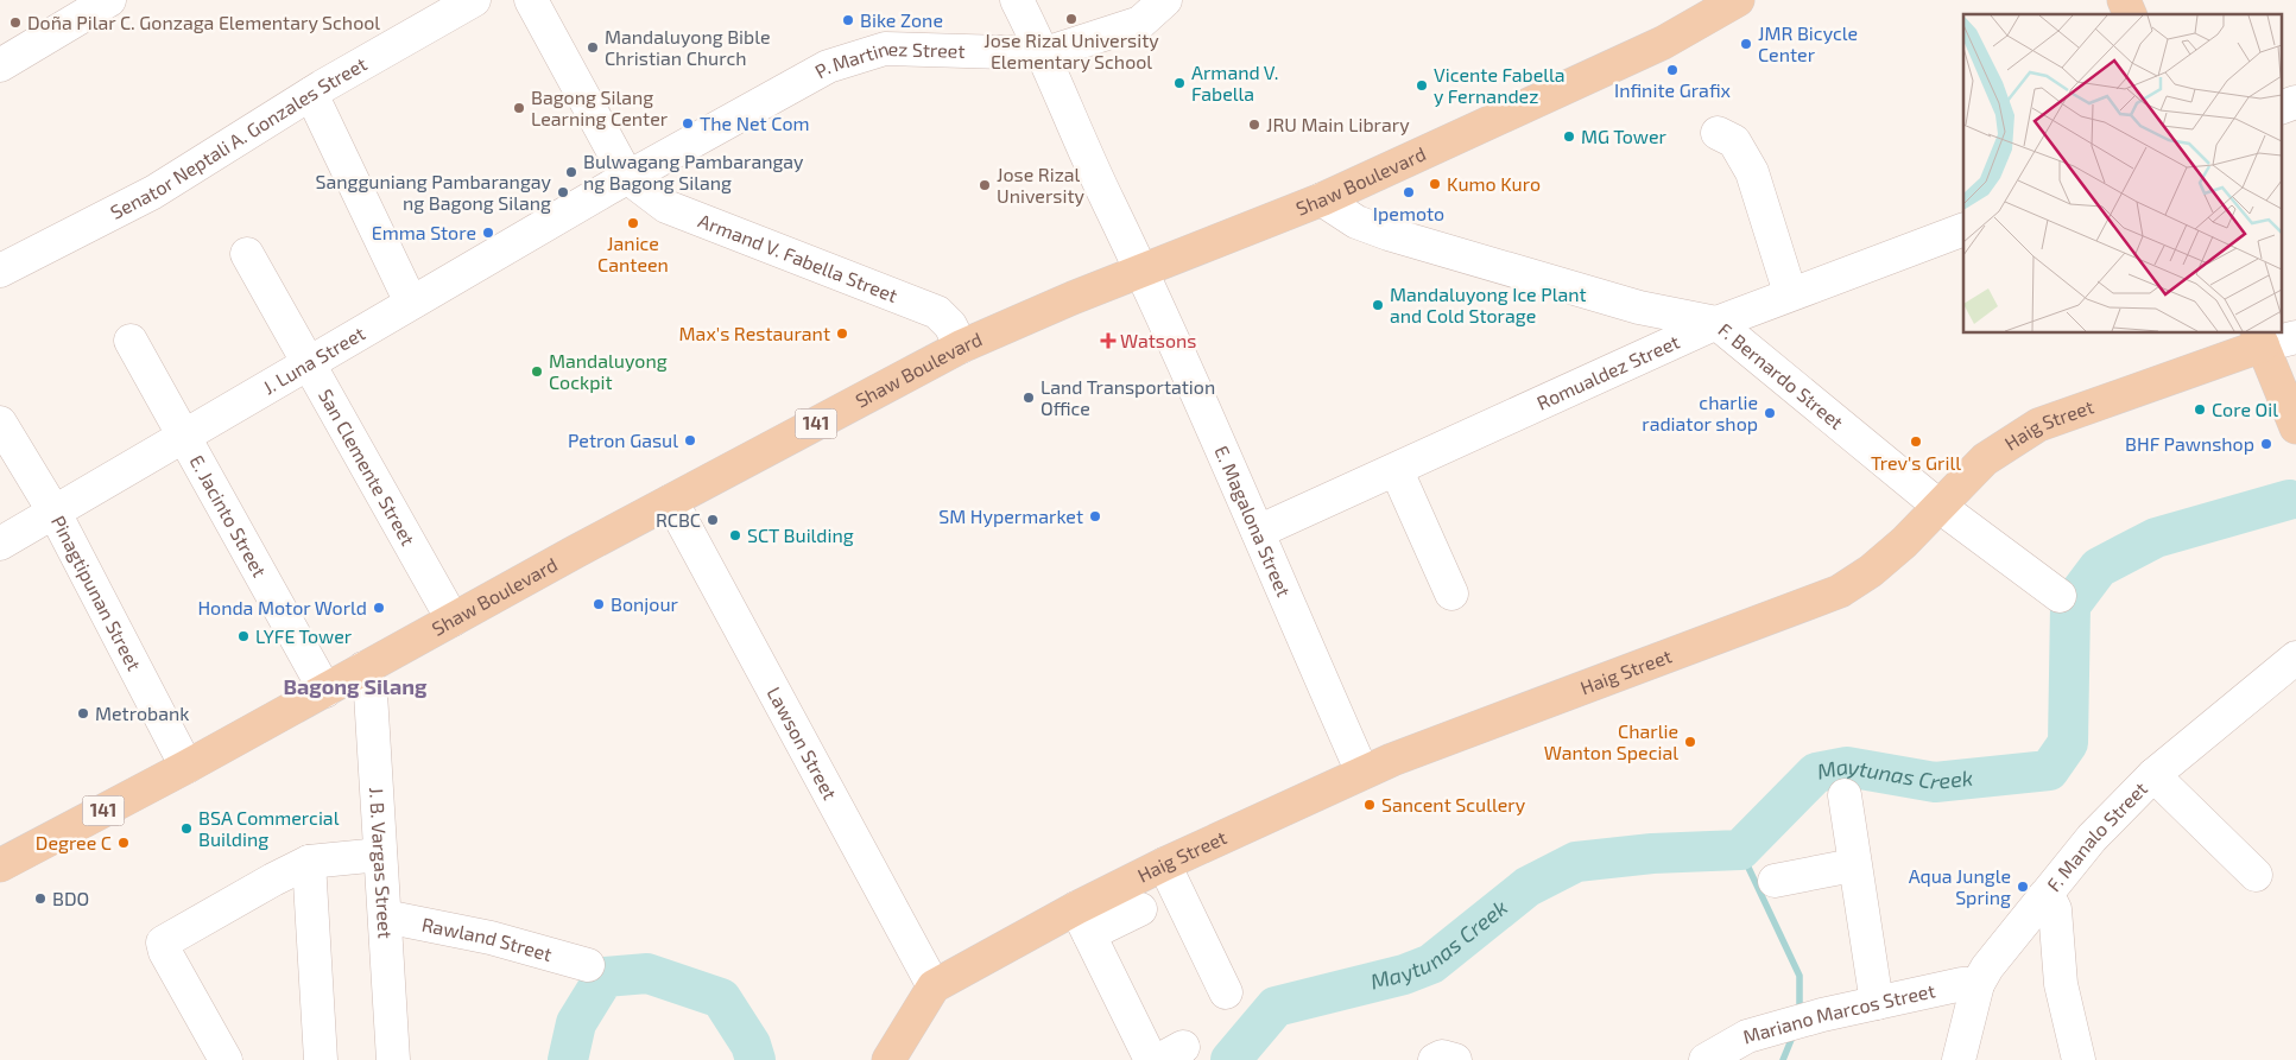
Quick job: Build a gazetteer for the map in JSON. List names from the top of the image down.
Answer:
{
  "streets": {
    "main road": ["Shaw Boulevard", "141", "Haig Street"],
    "street": [
      "P. Martinez Street",
      "Senator Neptali A. Gonzales Street",
      "Armand V. Fabella Street",
      "J. Luna Street",
      "Romualdez Street",
      "F. Bernardo Street",
      "San Clemente Street",
      "E. Jacinto Street",
      "E. Magalona Street",
      "Pinagtipunan Street",
      "Lawson Street",
      "F. Manalo Street",
      "J. B. Vargas Street",
      "Rawland Street",
      "Mariano Marcos Street"
    ]
  },
  "crossings": [
    ["P. Martinez Street", "Armand V. Fabella Street"],
    ["P. Martinez Street", "J. Luna Street"],
    ["P. Martinez Street", "E. Magalona Street"],
    ["Shaw Boulevard", "Armand V. Fabella Street"],
    ["Shaw Boulevard", "F. Bernardo Street"],
    ["Shaw Boulevard", "San Clemente Street"],
    ["Shaw Boulevard", "E. Jacinto Street"],
    ["Shaw Boulevard", "E. Magalona Street"],
    ["Shaw Boulevard", "Pinagtipunan Street"],
    ["Shaw Boulevard", "Lawson Street"],
    ["Shaw Boulevard", "J. B. Vargas Street"],
    ["Armand V. Fabella Street", "J. Luna Street"],
    ["J. Luna Street", "San Clemente Street"],
    ["J. Luna Street", "E. Jacinto Street"],
    ["J. Luna Street", "Pinagtipunan Street"],
    ["Romualdez Street", "F. Bernardo Street"],
    ["Romualdez Street", "E. Magalona Street"],
    ["F. Bernardo Street", "Haig Street"],
    ["Haig Street", "E. Magalona Street"],
    ["Haig Street", "Lawson Street"],
    ["F. Manalo Street", "Mariano Marcos Street"],
    ["J. B. Vargas Street", "Rawland Street"]
  ],
  "districts": ["Bagong Silang"],
  "water": ["Maytunas Creek"],
  "places": {
    "other": [
      "Jose Rizal University Elementary School",
      "Bike Zone",
      "Doña Pilar C. Gonzaga Elementary School",
      "JMR Bicycle Center",
      "Mandaluyong Bible Christian Church",
      "Infinite Grafix",
      "Armand V. Fabella",
      "Vicente Fabella y Fernandez",
      "Bagong Silang Learning Center",
      "The Net Com",
      "JRU Main Library",
      "MG Tower",
      "Bulwagang Pambarangay ng Bagong Silang",
      "Kumo Kuro",
      "Jose Rizal University",
      "Sangguniang Pambarangay ng Bagong Silang",
      "Ipemoto",
      "Janice Canteen",
      "Emma Store",
      "Mandaluyong Ice Plant and Cold Storage",
      "Max's Restaurant",
      "Mandaluyong Cockpit",
      "Land Transportation Office",
      "Core Oil",
      "charlie radiator shop",
      "Petron Gasul",
      "Trev's Grill",
      "BHF Pawnshop",
      "SM Hypermarket",
      "RCBC",
      "SCT Building",
      "Bonjour",
      "Honda Motor World",
      "LYFE Tower",
      "Metrobank",
      "Charlie Wanton Special",
      "Sancent Scullery",
      "BSA Commercial Building",
      "Degree C",
      "Aqua Jungle Spring",
      "BDO"
    ],
    "health": ["Watsons"]
  }
}
